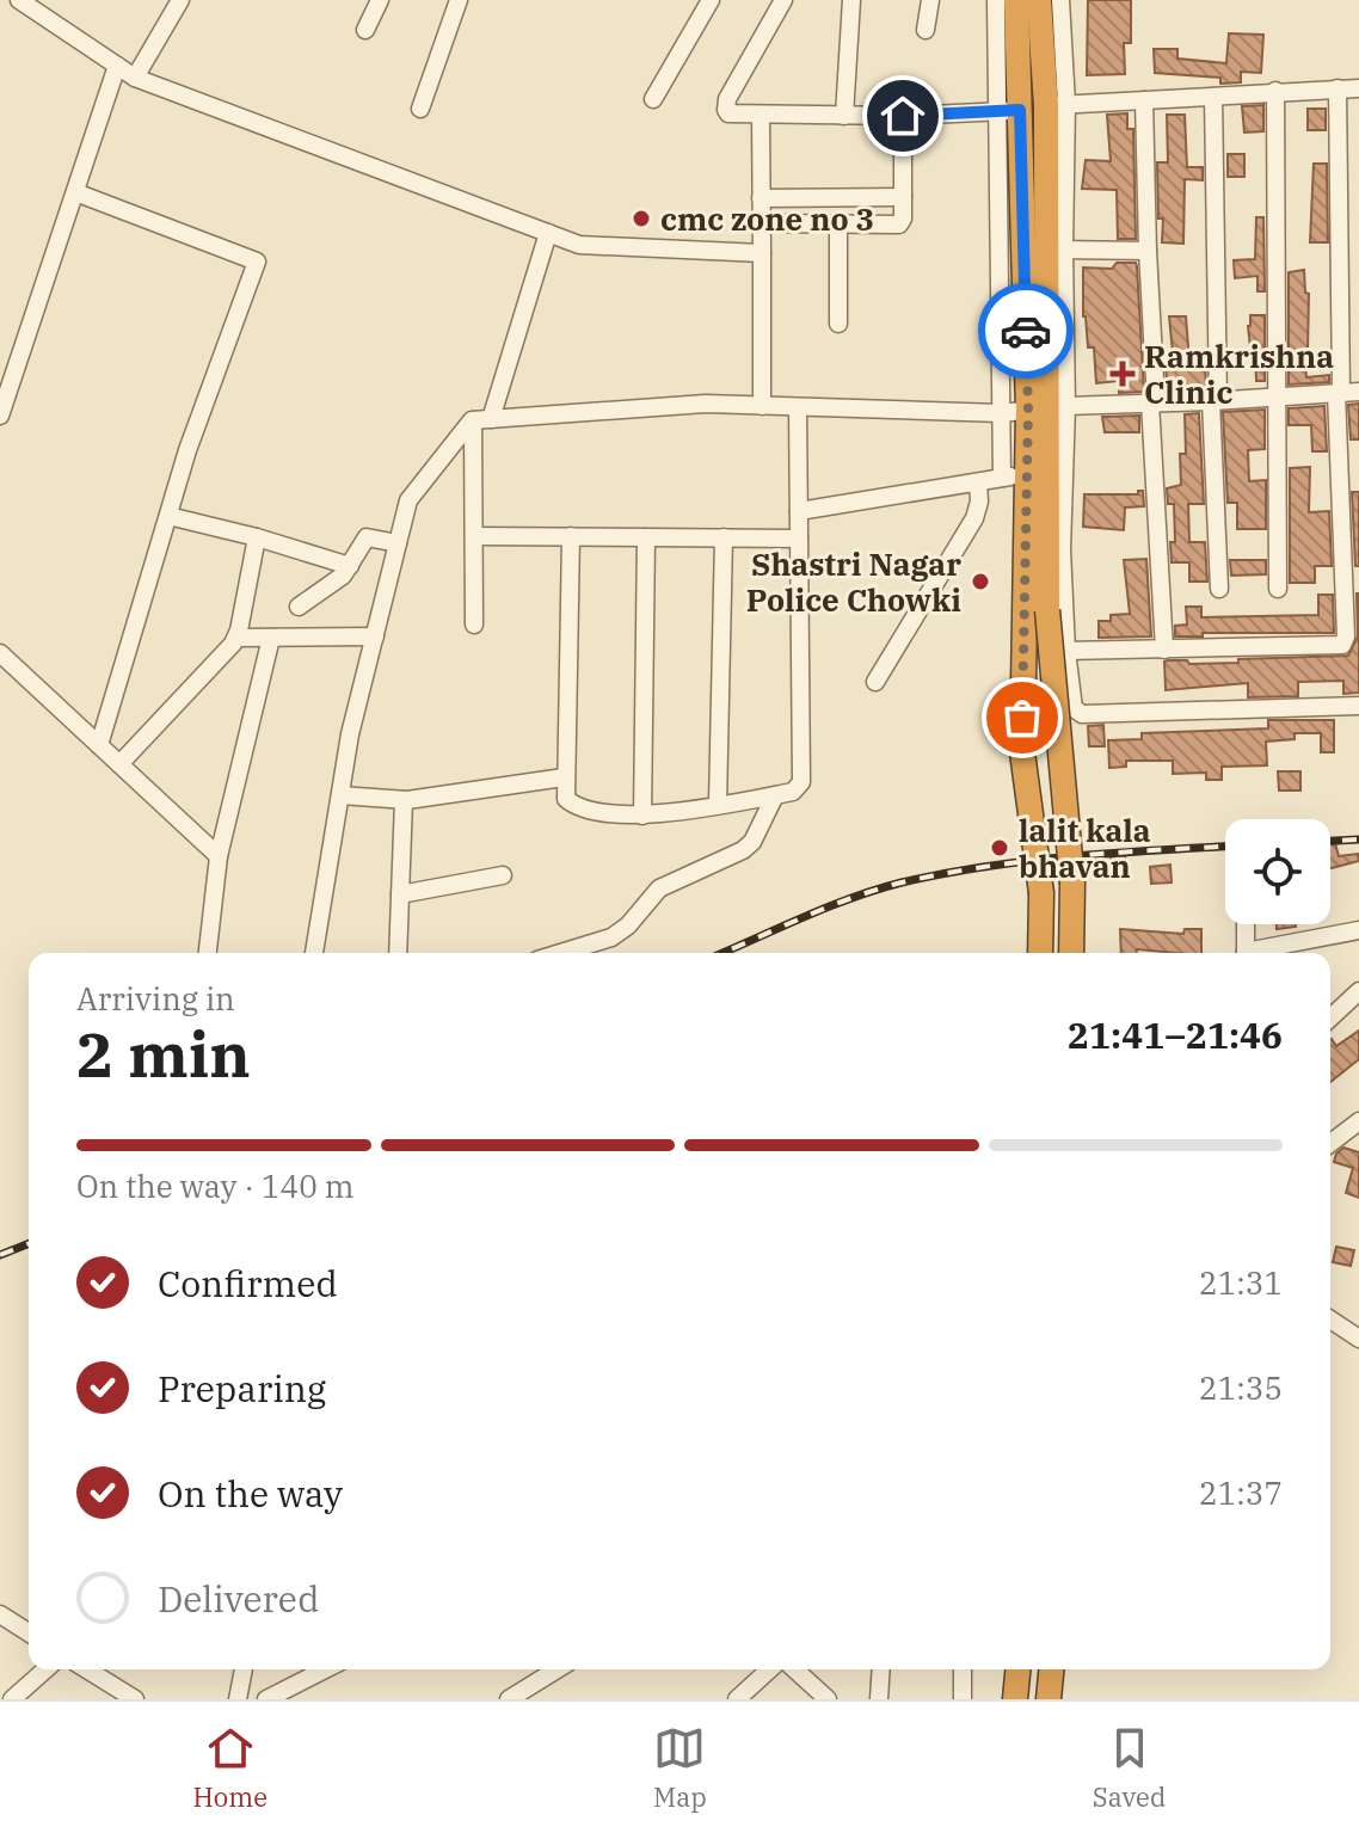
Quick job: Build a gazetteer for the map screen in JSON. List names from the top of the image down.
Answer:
{
  "places": {
    "other": ["cmc zone no 3", "Shastri Nagar Police Chowki", "lalit kala bhavan"],
    "health": ["Ramkrishna Clinic"]
  },
  "page": {
    "heading": ["2 min", "Arriving in", "21:41–21:46"],
    "bar": "On the way · 140 m",
    "list": [
      ["Confirmed", "21:31"],
      ["Preparing", "21:35"],
      ["On the way", "21:37"],
      "Delivered"
    ],
    "tabs": ["Home", "Map", "Saved"]
  }
}
